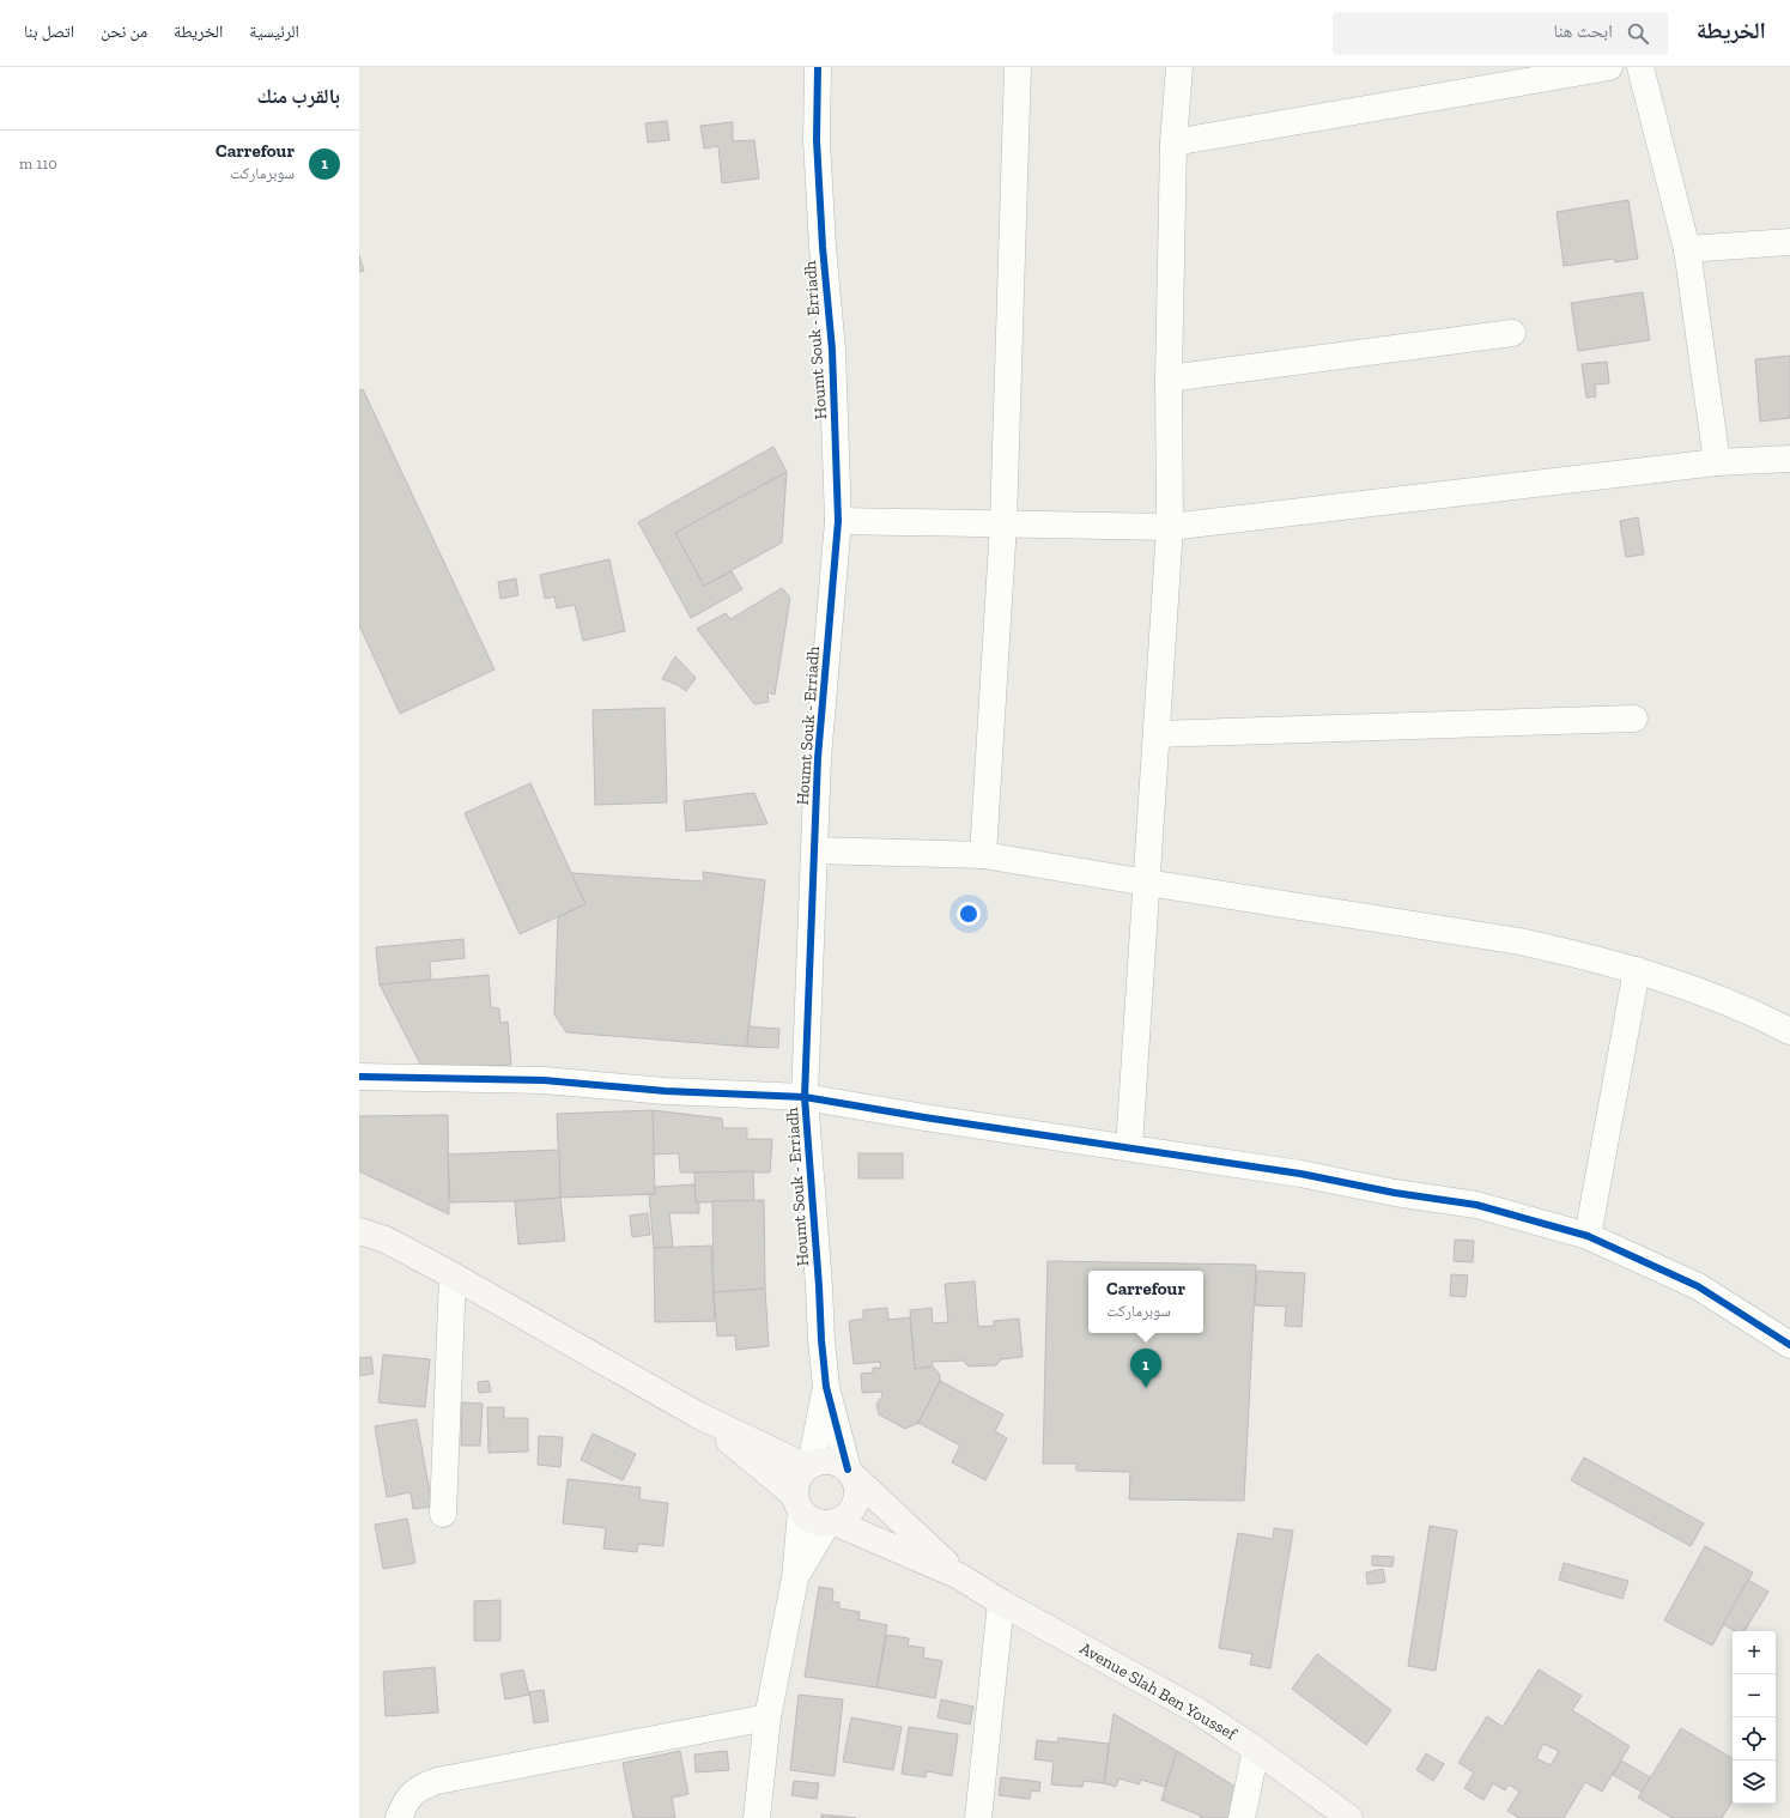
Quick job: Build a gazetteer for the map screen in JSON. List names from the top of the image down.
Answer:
{
  "streets": {
    "main road": ["Avenue Slah Ben Youssef"],
    "street": ["Houmt Souk - Erriadh"]
  },
  "page": {
    "header": "الخريطة",
    "search": "ابحث هنا",
    "nav": [
      "الرئيسية",
      "الخريطة",
      "من نحن",
      "اتصل بنا"
    ],
    "heading": "بالقرب منك",
    "list": [
      {
        "mark": "1",
        "name": "Carrefour",
        "note": "سوبرماركت",
        "value": "110 m"
      }
    ],
    "popup": ["Carrefour", "سوبرماركت"],
    "pins": "1",
    "map_buttons": ["+", "−"]
  }
}
